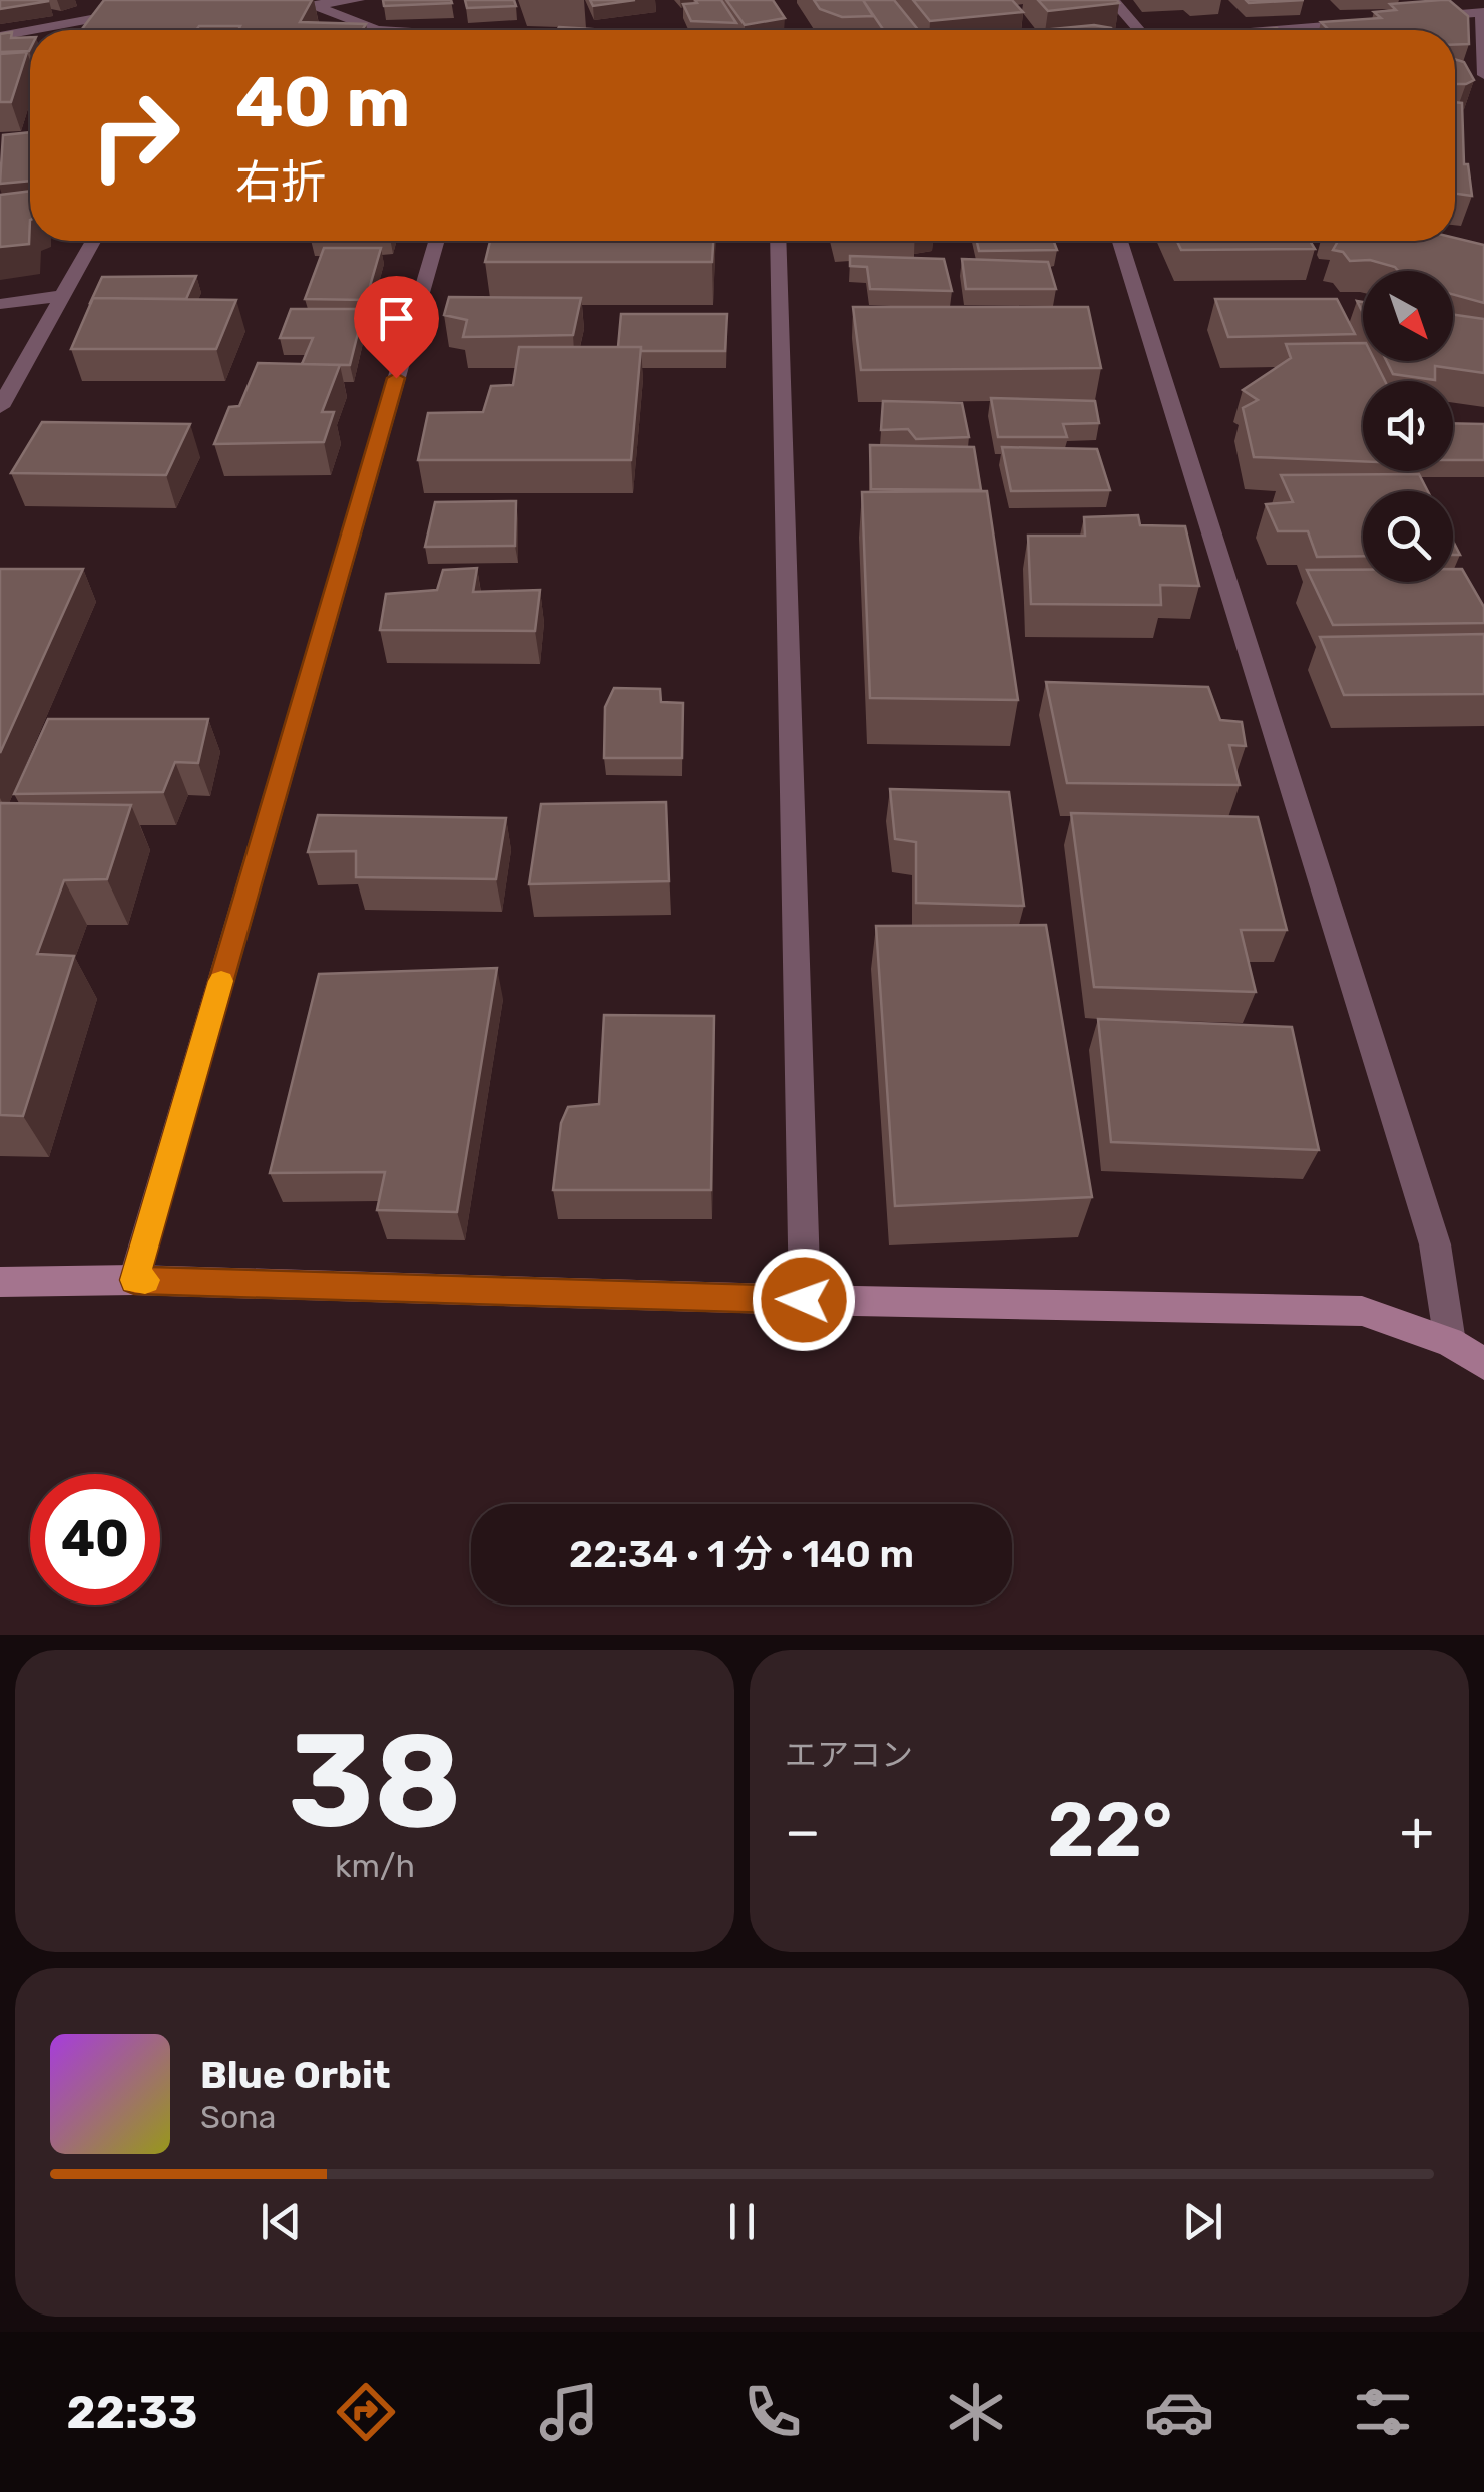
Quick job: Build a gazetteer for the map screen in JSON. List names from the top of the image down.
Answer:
{
  "north": "bottom right",
  "page": {
    "turn": ["40 m", "右折"],
    "limit": "40",
    "trip": "22:34 · 1 分 · 140 m",
    "tile": [
      ["38", "km/h"],
      "エアコン"
    ],
    "heat": ["−", "22°", "+"],
    "song": ["Blue Orbit", "Sona"],
    "tabs": "22:33"
  }
}
